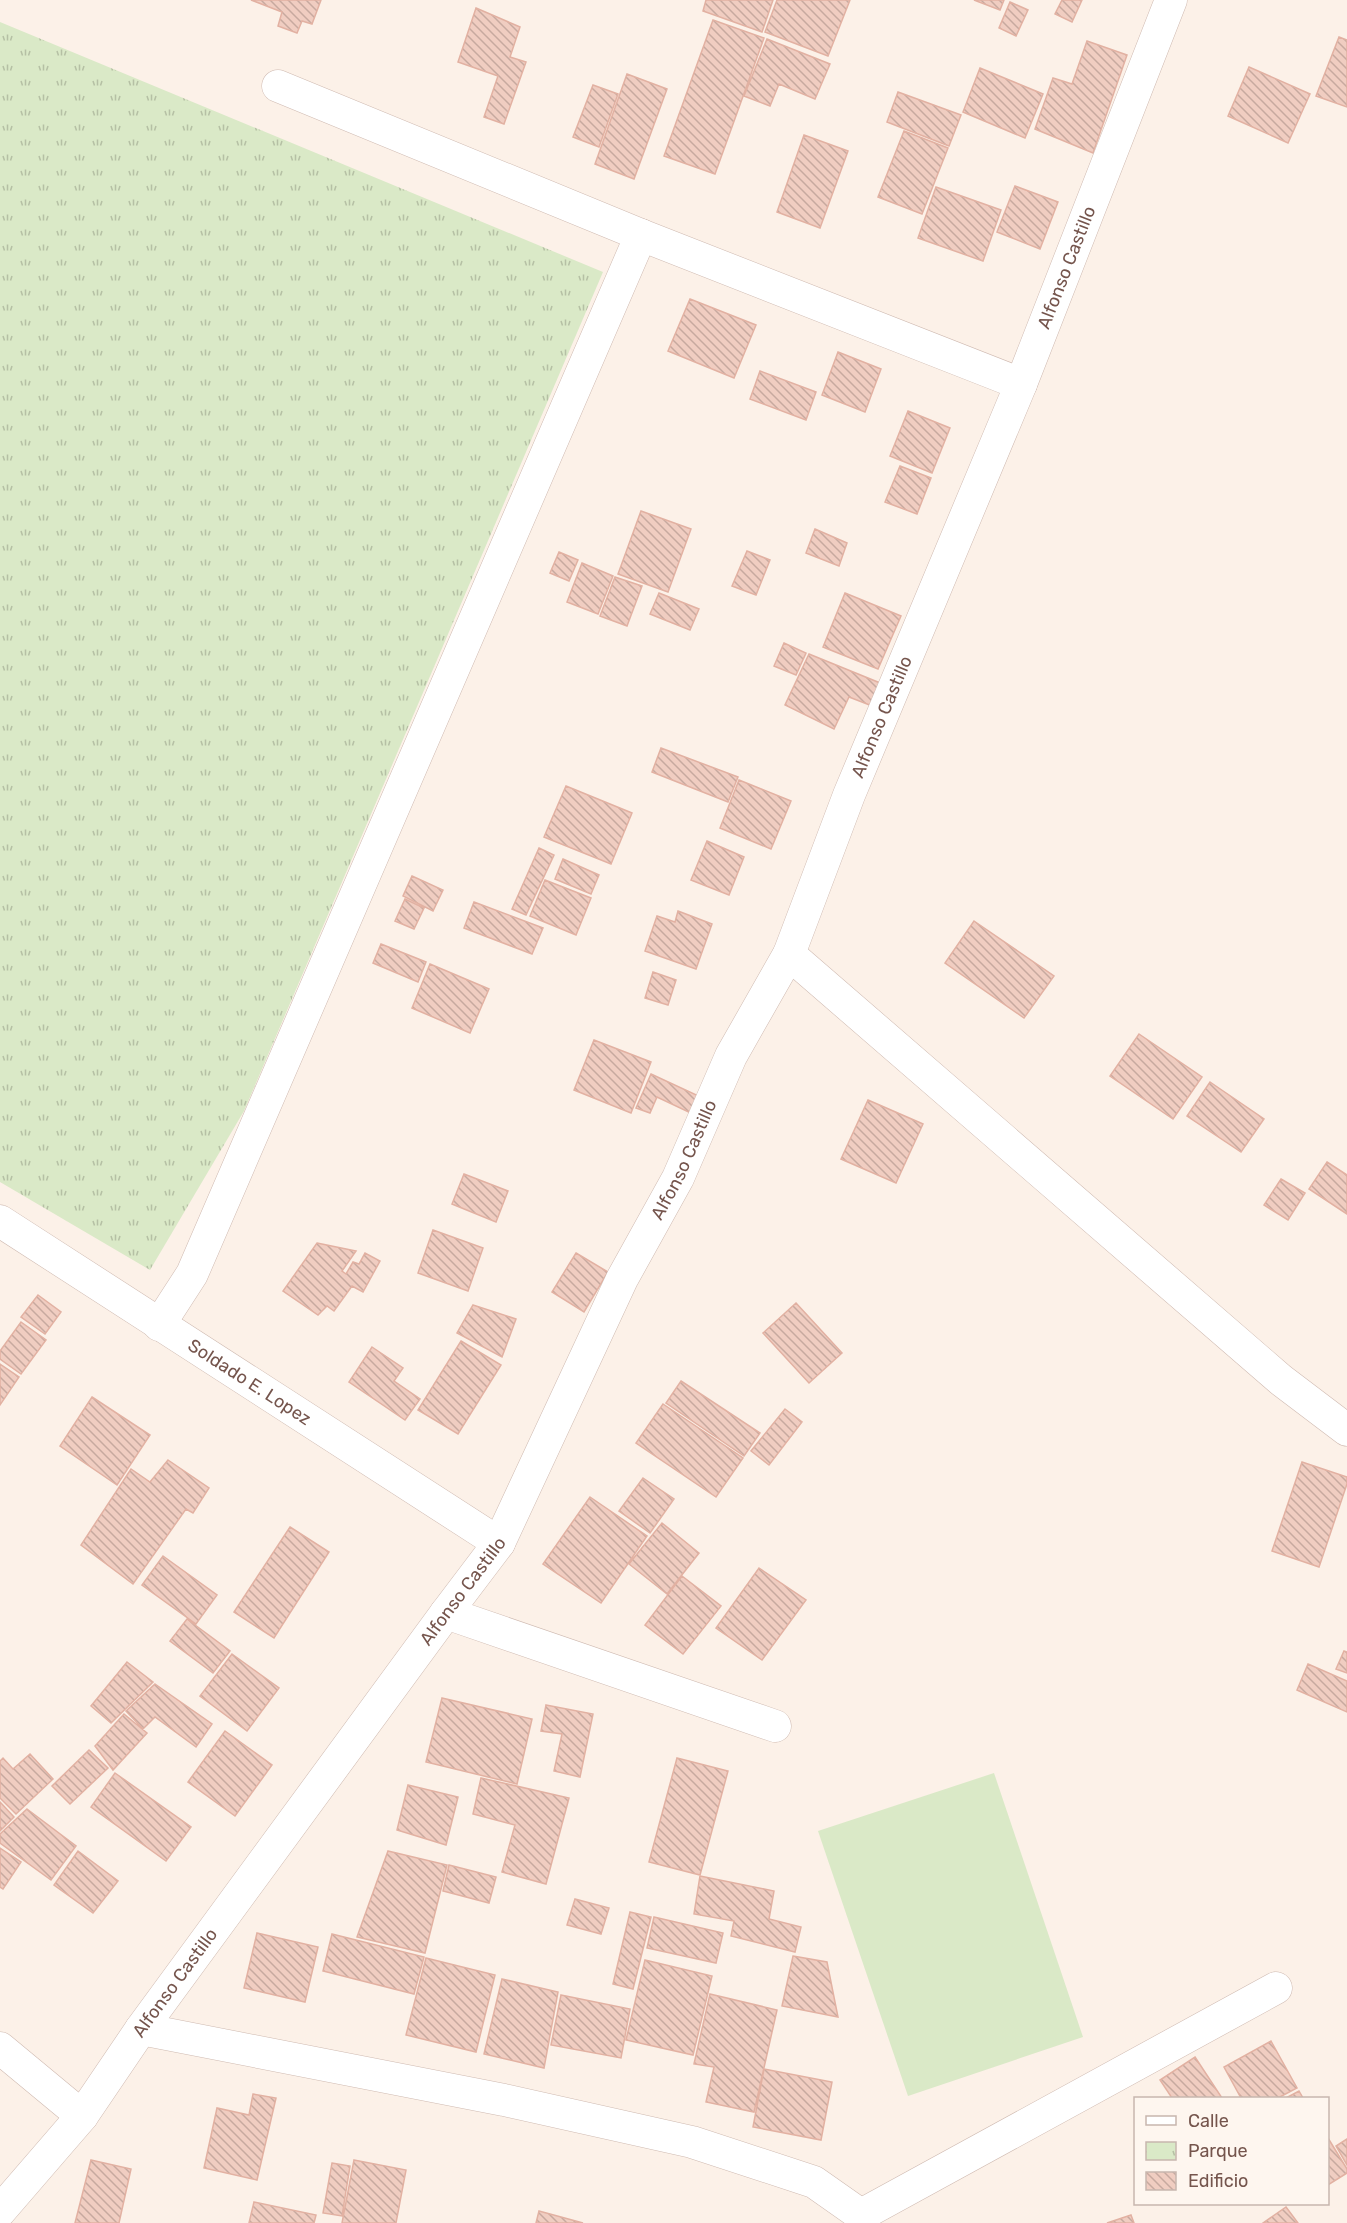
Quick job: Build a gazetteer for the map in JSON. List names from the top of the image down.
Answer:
{
  "streets": {
    "street": ["Alfonso Castillo", "Soldado E. Lopez"]
  },
  "crossings": [
    ["Alfonso Castillo", "Soldado E. Lopez"]
  ],
  "legend": ["Calle", "Parque", "Edificio"]
}
